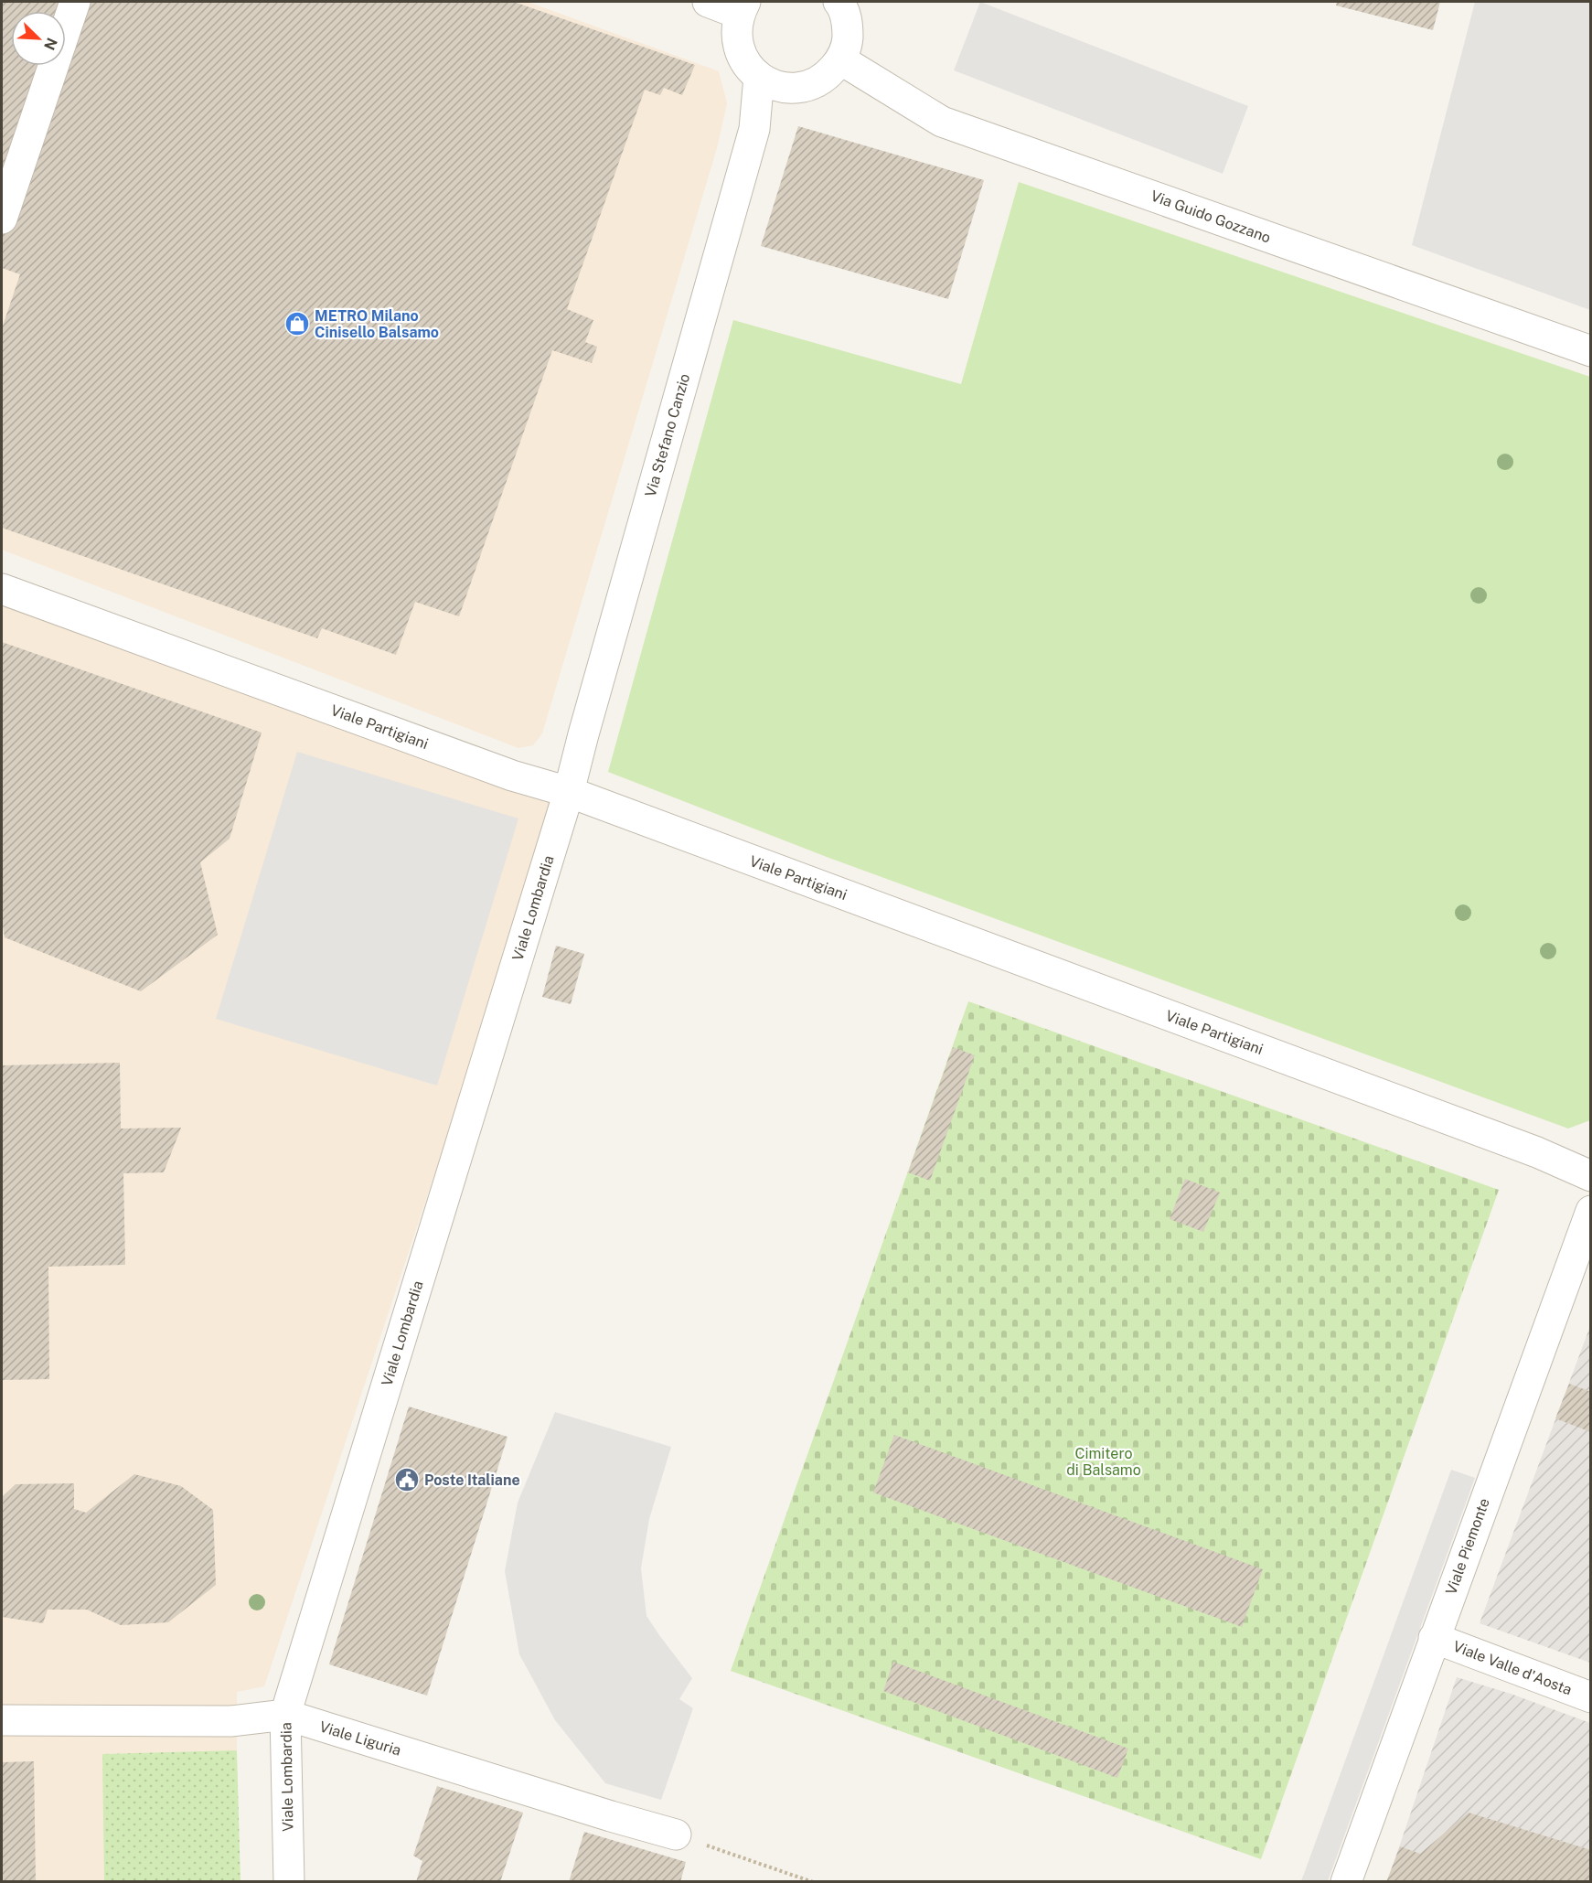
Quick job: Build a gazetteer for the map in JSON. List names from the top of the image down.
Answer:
{
  "streets": {
    "street": [
      "Via Guido Gozzano",
      "Via Stefano Canzio",
      "Viale Partigiani",
      "Viale Lombardia",
      "Viale Piemonte",
      "Viale Valle d'Aosta",
      "Viale Liguria"
    ]
  },
  "crossings": [
    ["Via Stefano Canzio", "Viale Partigiani"],
    ["Via Stefano Canzio", "Viale Lombardia"],
    ["Viale Partigiani", "Viale Lombardia"],
    ["Viale Lombardia", "Viale Liguria"],
    ["Viale Piemonte", "Viale Valle d'Aosta"]
  ],
  "parks": ["Cimitero di Balsamo"],
  "places": {
    "shop": ["METRO Milano Cinisello Balsamo"],
    "public building": ["Poste Italiane"]
  },
  "north": "bottom right"
}
